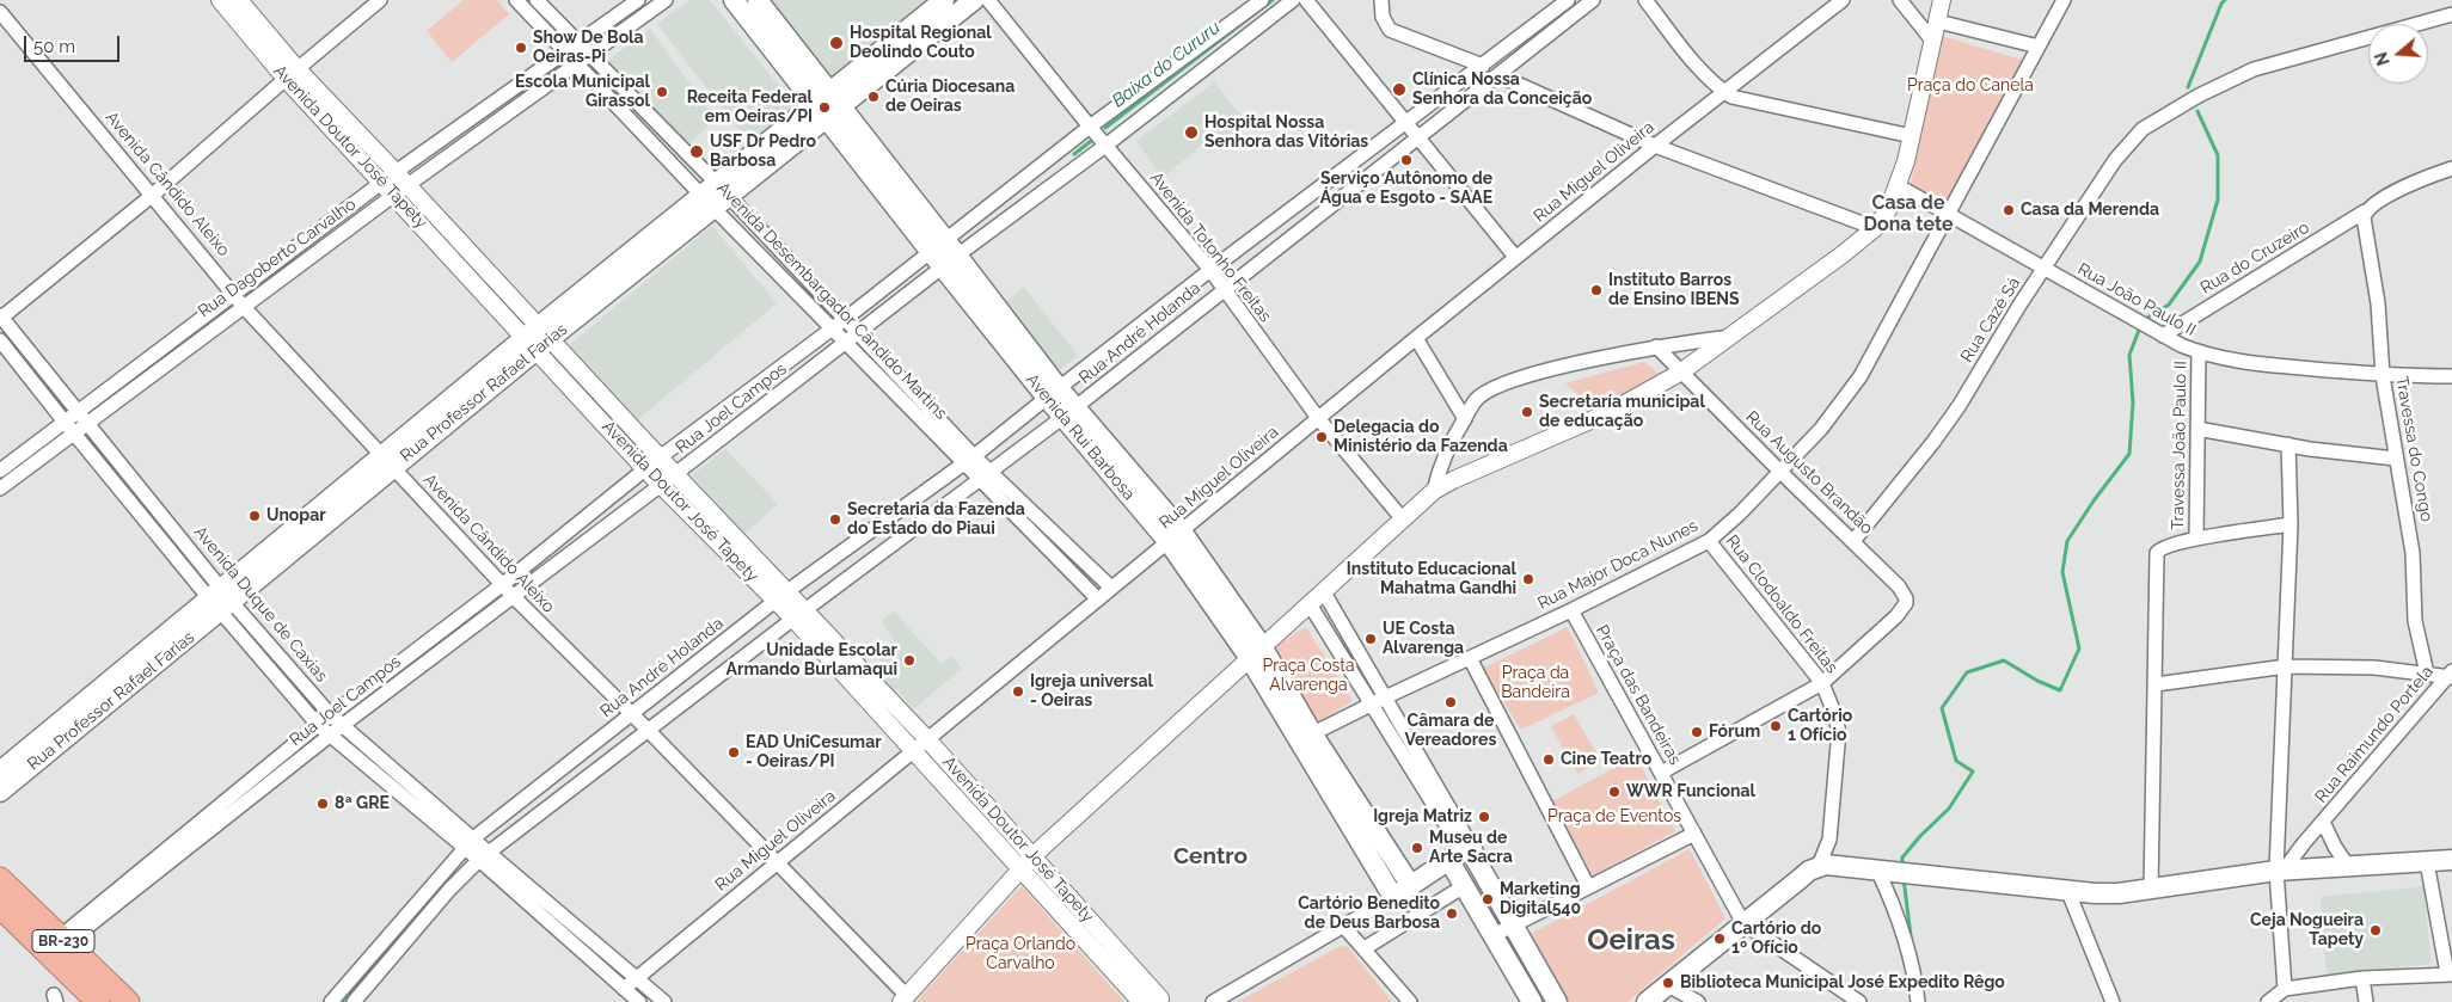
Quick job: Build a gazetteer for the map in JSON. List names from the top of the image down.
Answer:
{
  "streets": {
    "highway": ["BR-230"],
    "main road": ["Rua Professor Rafael Farias", "Avenida Rui Barbosa"],
    "street": [
      "Avenida Doutor José Tapety",
      "Rua Miguel Oliveira",
      "Avenida Cândido Aleixo",
      "Avenida Totonho Freitas",
      "Rua Dagoberto Carvalho",
      "Rua do Cruzeiro",
      "Rua João Paulo II",
      "Avenida Desembargador Cândido Martins",
      "Rua Cazé Sá",
      "Rua André Holanda",
      "Rua Joel Campos",
      "Travessa João Paulo II",
      "Travessa do Congo",
      "Rua Augusto Brandão",
      "Rua Major Doca Nunes",
      "Avenida Duque de Caxias",
      "Rua Clodoaldo Freitas",
      "Praça das Bandeiras",
      "Rua Raimundo Portela"
    ]
  },
  "crossings": [
    ["Avenida Doutor José Tapety", "Rua Miguel Oliveira"],
    ["Avenida Doutor José Tapety", "Rua Dagoberto Carvalho"],
    ["Avenida Doutor José Tapety", "Rua André Holanda"],
    ["Avenida Doutor José Tapety", "Rua Professor Rafael Farias"],
    ["Avenida Doutor José Tapety", "Rua Joel Campos"],
    ["Rua Miguel Oliveira", "Avenida Cândido Aleixo"],
    ["Rua Miguel Oliveira", "Avenida Totonho Freitas"],
    ["Rua Miguel Oliveira", "Avenida Desembargador Cândido Martins"],
    ["Rua Miguel Oliveira", "Avenida Rui Barbosa"],
    ["Rua Miguel Oliveira", "Avenida Duque de Caxias"],
    ["Avenida Cândido Aleixo", "Rua Dagoberto Carvalho"],
    ["Avenida Cândido Aleixo", "Rua André Holanda"],
    ["Avenida Cândido Aleixo", "Rua Professor Rafael Farias"],
    ["Avenida Cândido Aleixo", "Rua Joel Campos"],
    ["Avenida Totonho Freitas", "Rua André Holanda"],
    ["Avenida Totonho Freitas", "Rua Joel Campos"],
    ["Rua Dagoberto Carvalho", "Avenida Desembargador Cândido Martins"],
    ["Rua Dagoberto Carvalho", "Avenida Duque de Caxias"],
    ["Rua do Cruzeiro", "Rua João Paulo II"],
    ["Rua do Cruzeiro", "Travessa do Congo"],
    ["Rua João Paulo II", "Rua Cazé Sá"],
    ["Rua João Paulo II", "Travessa João Paulo II"],
    ["Rua João Paulo II", "Travessa do Congo"],
    ["Rua João Paulo II", "Rua Major Doca Nunes"],
    ["Avenida Desembargador Cândido Martins", "Rua André Holanda"],
    ["Avenida Desembargador Cândido Martins", "Rua Professor Rafael Farias"],
    ["Avenida Desembargador Cândido Martins", "Rua Joel Campos"],
    ["Rua Cazé Sá", "Rua Augusto Brandão"],
    ["Rua André Holanda", "Avenida Rui Barbosa"],
    ["Rua André Holanda", "Avenida Duque de Caxias"],
    ["Rua Professor Rafael Farias", "Avenida Rui Barbosa"],
    ["Rua Professor Rafael Farias", "Avenida Duque de Caxias"],
    ["Rua Joel Campos", "Avenida Rui Barbosa"],
    ["Rua Joel Campos", "Avenida Duque de Caxias"],
    ["Rua Joel Campos", "BR-230"],
    ["Avenida Rui Barbosa", "Rua Major Doca Nunes"],
    ["Rua Augusto Brandão", "Rua Major Doca Nunes"],
    ["Rua Augusto Brandão", "Rua Clodoaldo Freitas"],
    ["Rua Major Doca Nunes", "Rua Clodoaldo Freitas"],
    ["Rua Major Doca Nunes", "Praça das Bandeiras"]
  ],
  "districts": ["Casa de Dona tete", "Centro", "Oeiras"],
  "water": ["Baixa do Cururu"],
  "parks": [
    "Praça do Canela",
    "Praça Costa Alvarenga",
    "Praça da Bandeira",
    "Praça de Eventos",
    "Praça Orlando Carvalho"
  ],
  "places": [
    "Hospital Regional Deolindo Couto",
    "Show De Bola Oeiras-Pi",
    "Clínica Nossa Senhora da Conceição",
    "Escola Municipal Girassol",
    "Cúria Diocesana de Oeiras",
    "Receita Federal em Oeiras/PI",
    "Hospital Nossa Senhora das Vitórias",
    "USF Dr Pedro Barbosa",
    "Serviço Autônomo de Água e Esgoto - SAAE",
    "Casa da Merenda",
    "Instituto Barros de Ensino IBENS",
    "Secretaría municipal de educação",
    "Delegacia do Ministério da Fazenda",
    "Unopar",
    "Secretaria da Fazenda do Estado do Piaui",
    "Instituto Educacional Mahatma Gandhi",
    "UE Costa Alvarenga",
    "Unidade Escolar Armando Burlamaqui",
    "Igreja universal - Oeiras",
    "Câmara de Vereadores",
    "Cartório 1 Ofício",
    "Fórum",
    "EAD UniCesumar - Oeiras/PI",
    "Cine Teatro",
    "WWR Funcional",
    "8ª GRE",
    "Igreja Matriz",
    "Museu de Arte Sacra",
    "Marketing Digital540",
    "Cartório Benedito de Deus Barbosa",
    "Ceja Nogueira Tapety",
    "Cartório do 1º Ofício",
    "Biblioteca Municipal José Expedito Rêgo"
  ],
  "scale_bar": "50 m",
  "north": "left"
}
